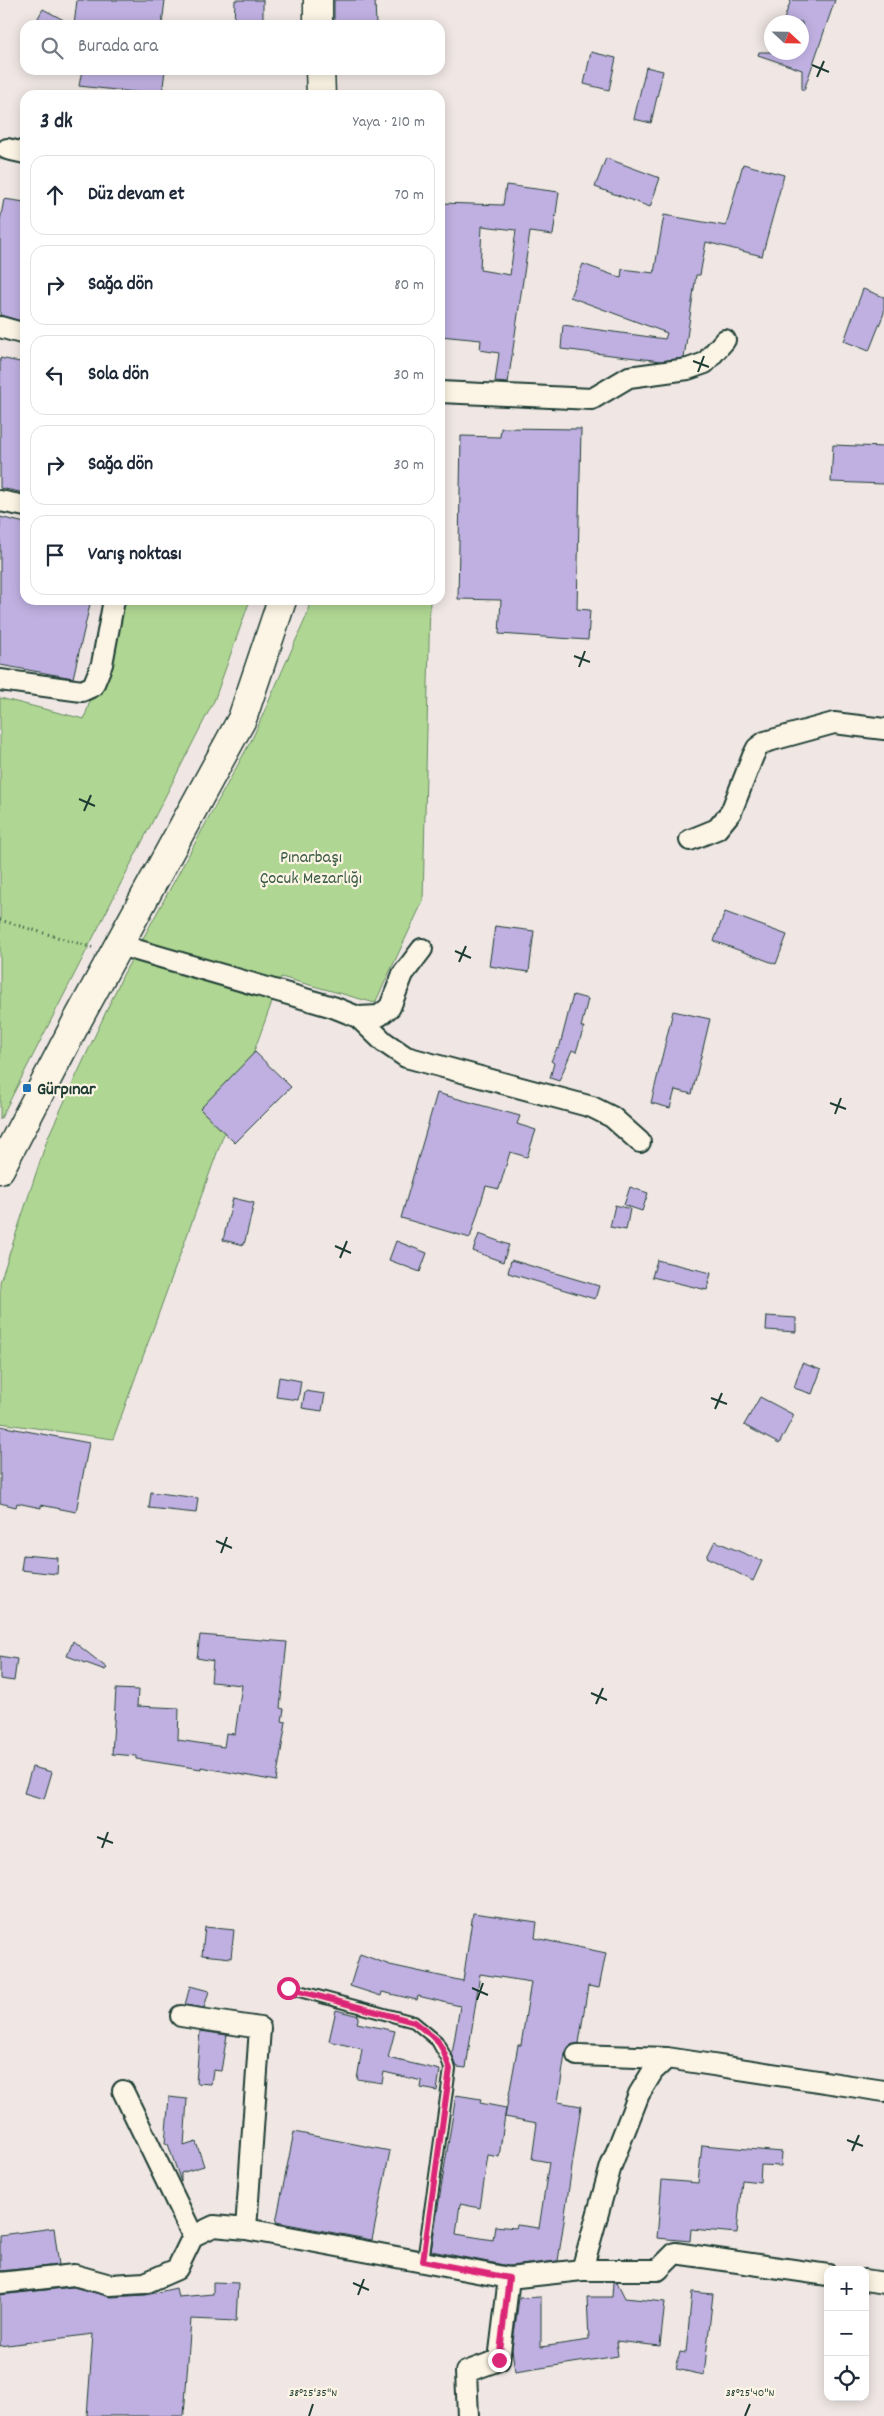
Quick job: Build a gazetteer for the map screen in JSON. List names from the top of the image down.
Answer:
{
  "parks": ["Pınarbaşı Çocuk Mezarlığı"],
  "places": {
    "transit": ["Gürpınar"]
  },
  "north": "right",
  "page": {
    "search": "Burada ara",
    "heading": ["3 dk", "Yaya · 210 m"],
    "list": [
      ["Düz devam et", "70 m"],
      ["Sağa dön", "80 m"],
      ["Sola dön", "30 m"],
      ["Sağa dön", "30 m"],
      "Varış noktası"
    ],
    "map_buttons": ["+", "−"]
  },
  "coordinates": ["38°25'35\"N", "38°25'40\"N"]
}
